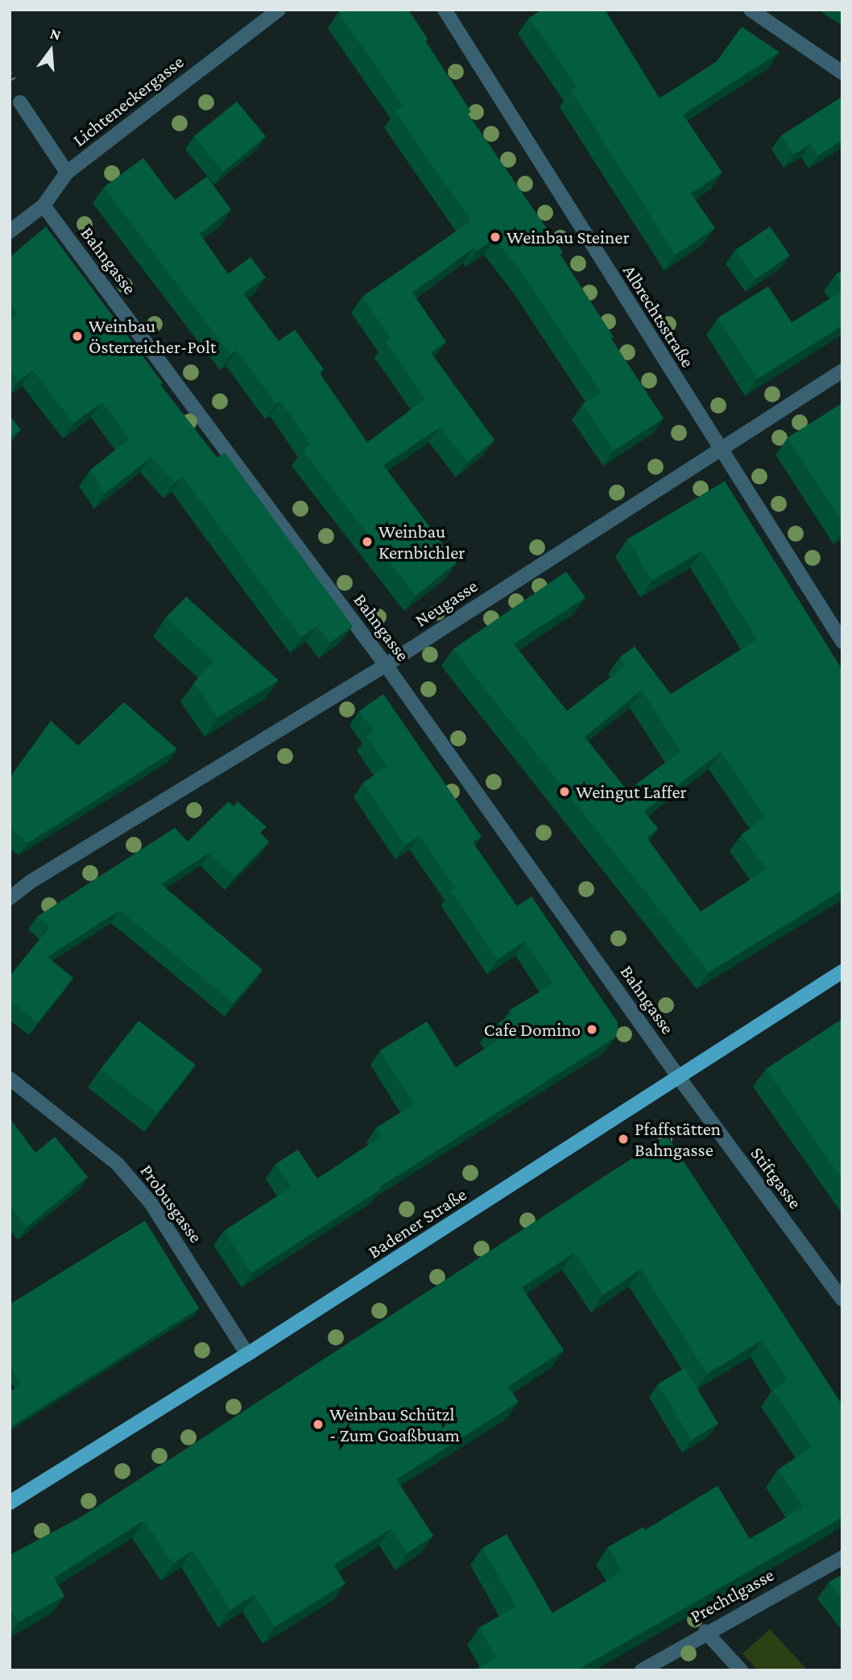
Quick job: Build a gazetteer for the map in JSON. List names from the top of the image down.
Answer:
{
  "streets": {
    "main road": ["Badener Straße"],
    "street": [
      "Lichteneckergasse",
      "Bahngasse",
      "Albrechtsstraße",
      "Neugasse",
      "Stiftgasse",
      "Probusgasse",
      "Prechtlgasse"
    ]
  },
  "crossings": [
    ["Lichteneckergasse", "Bahngasse"],
    ["Bahngasse", "Neugasse"],
    ["Bahngasse", "Stiftgasse"],
    ["Bahngasse", "Badener Straße"],
    ["Albrechtsstraße", "Neugasse"],
    ["Stiftgasse", "Badener Straße"],
    ["Probusgasse", "Badener Straße"]
  ],
  "places": [
    "Weinbau Steiner",
    "Weinbau Österreicher-Polt",
    "Weinbau Kernbichler",
    "Weingut Laffer",
    "Cafe Domino",
    "Pfaffstätten Bahngasse",
    "Weinbau Schützl - Zum Goaßbuam"
  ],
  "north": "top"
}
